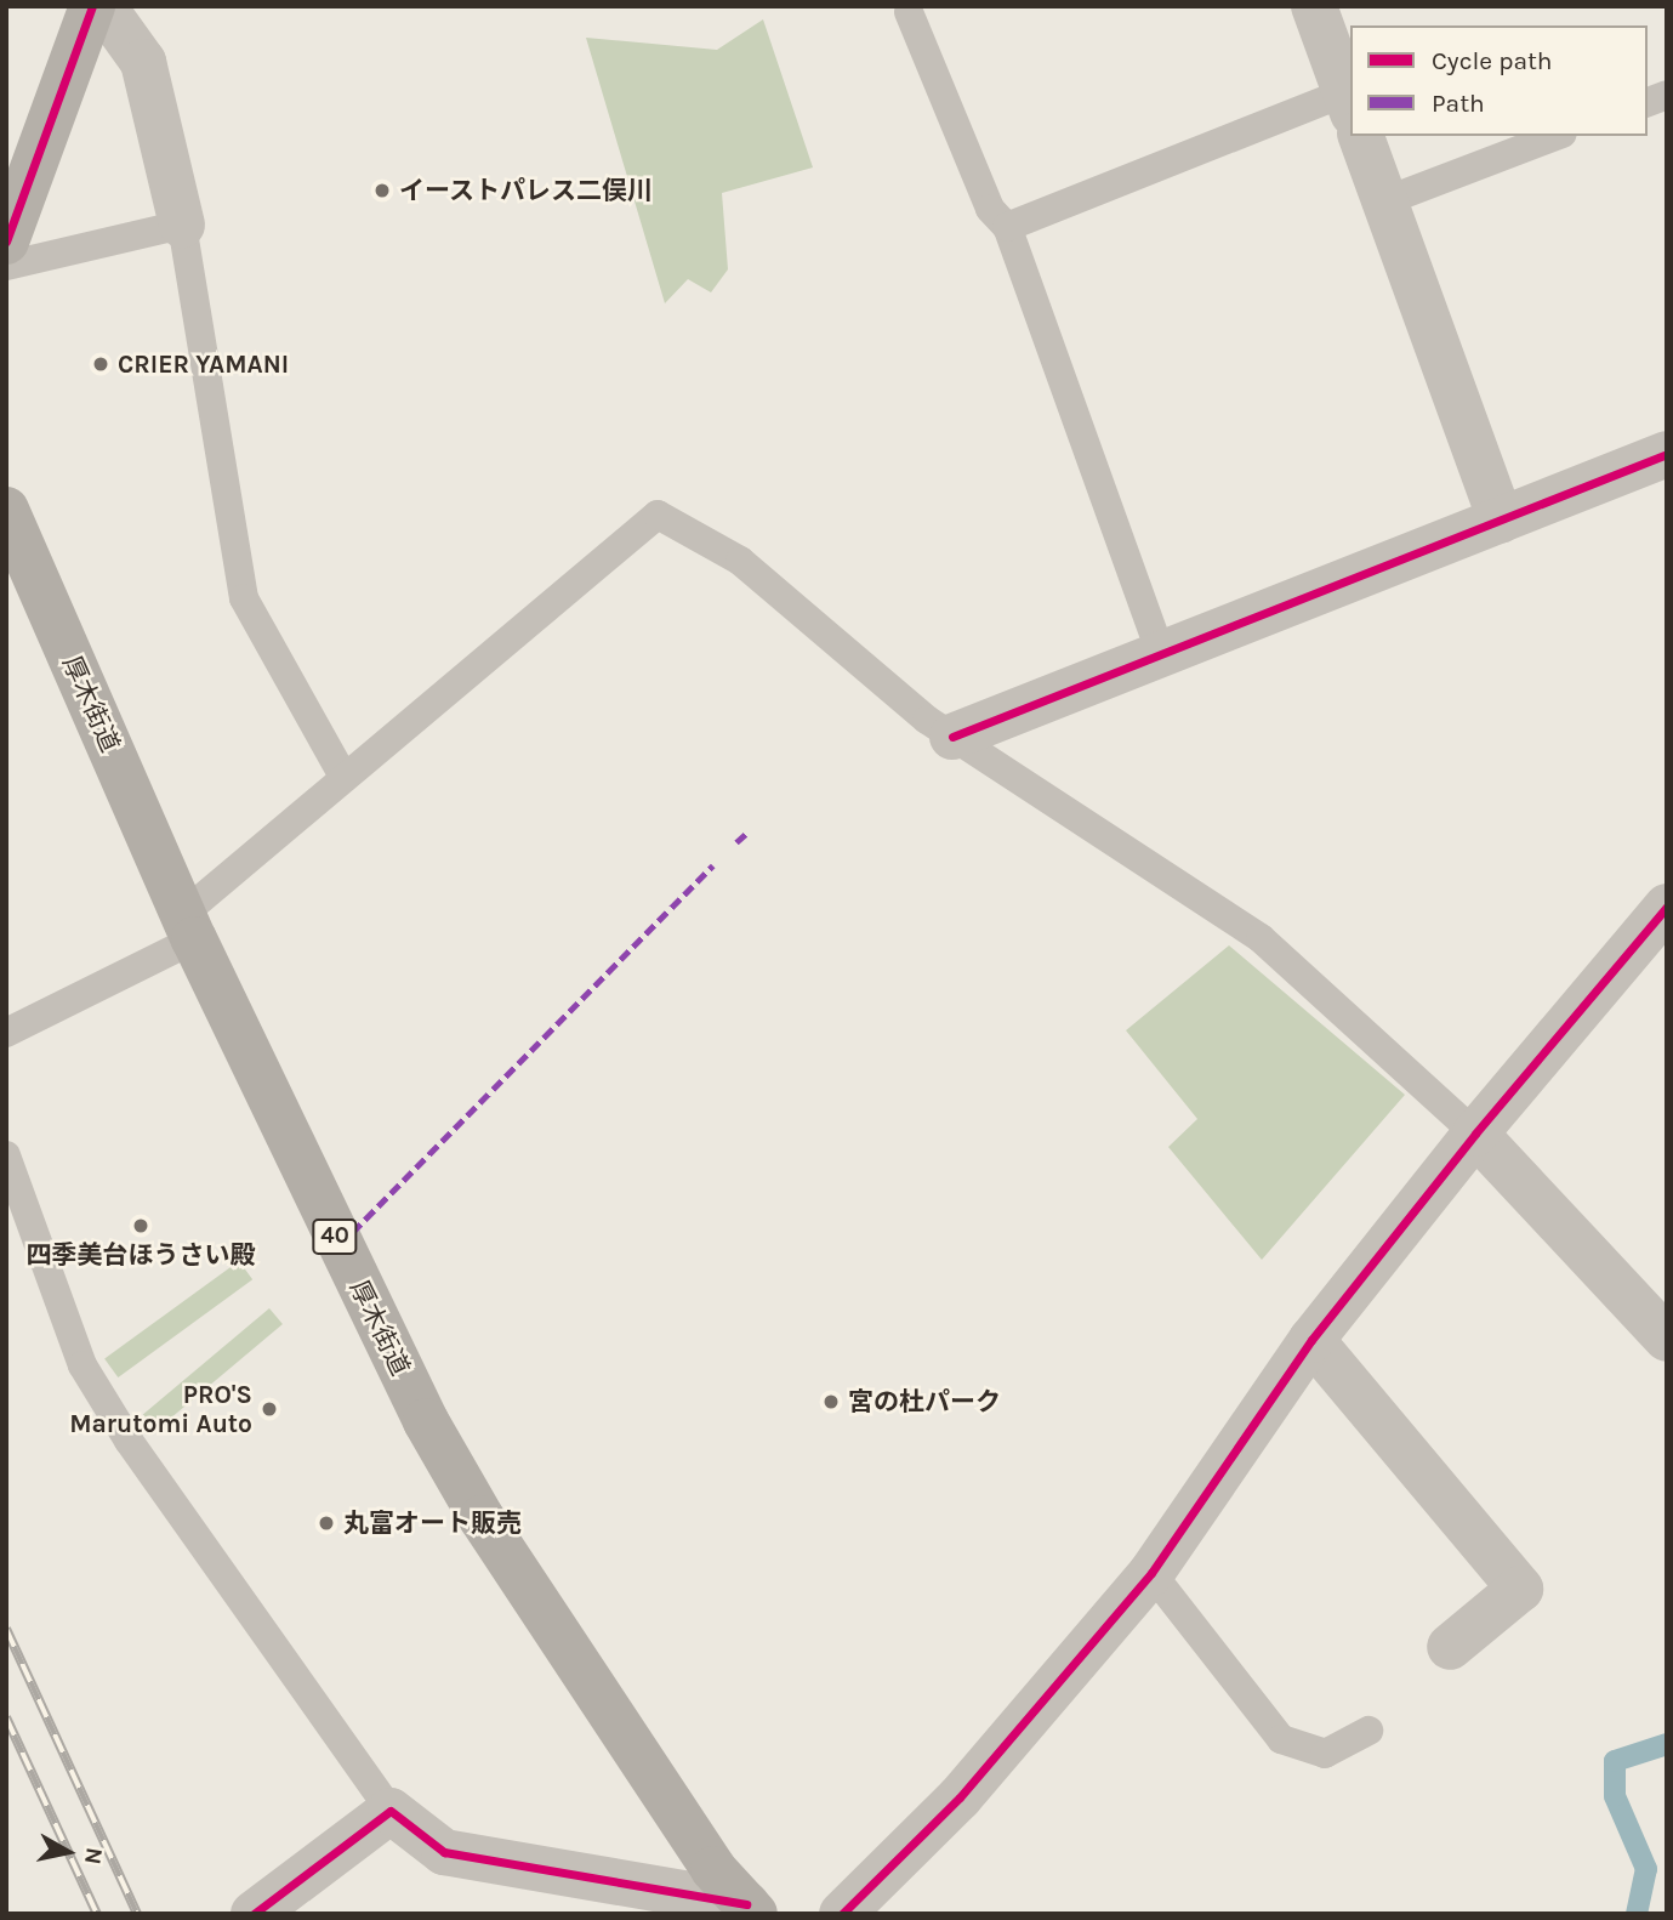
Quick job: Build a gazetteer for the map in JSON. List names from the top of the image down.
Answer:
{
  "streets": {
    "main road": ["厚木街道", "40"]
  },
  "places": [
    "イーストパレス二俣川",
    "CRIER YAMANI",
    "四季美台ほうさい殿",
    "宮の杜パーク",
    "PRO'S Marutomi Auto",
    "丸富オート販売"
  ],
  "legend": ["Cycle path", "Path"],
  "north": "right"
}
